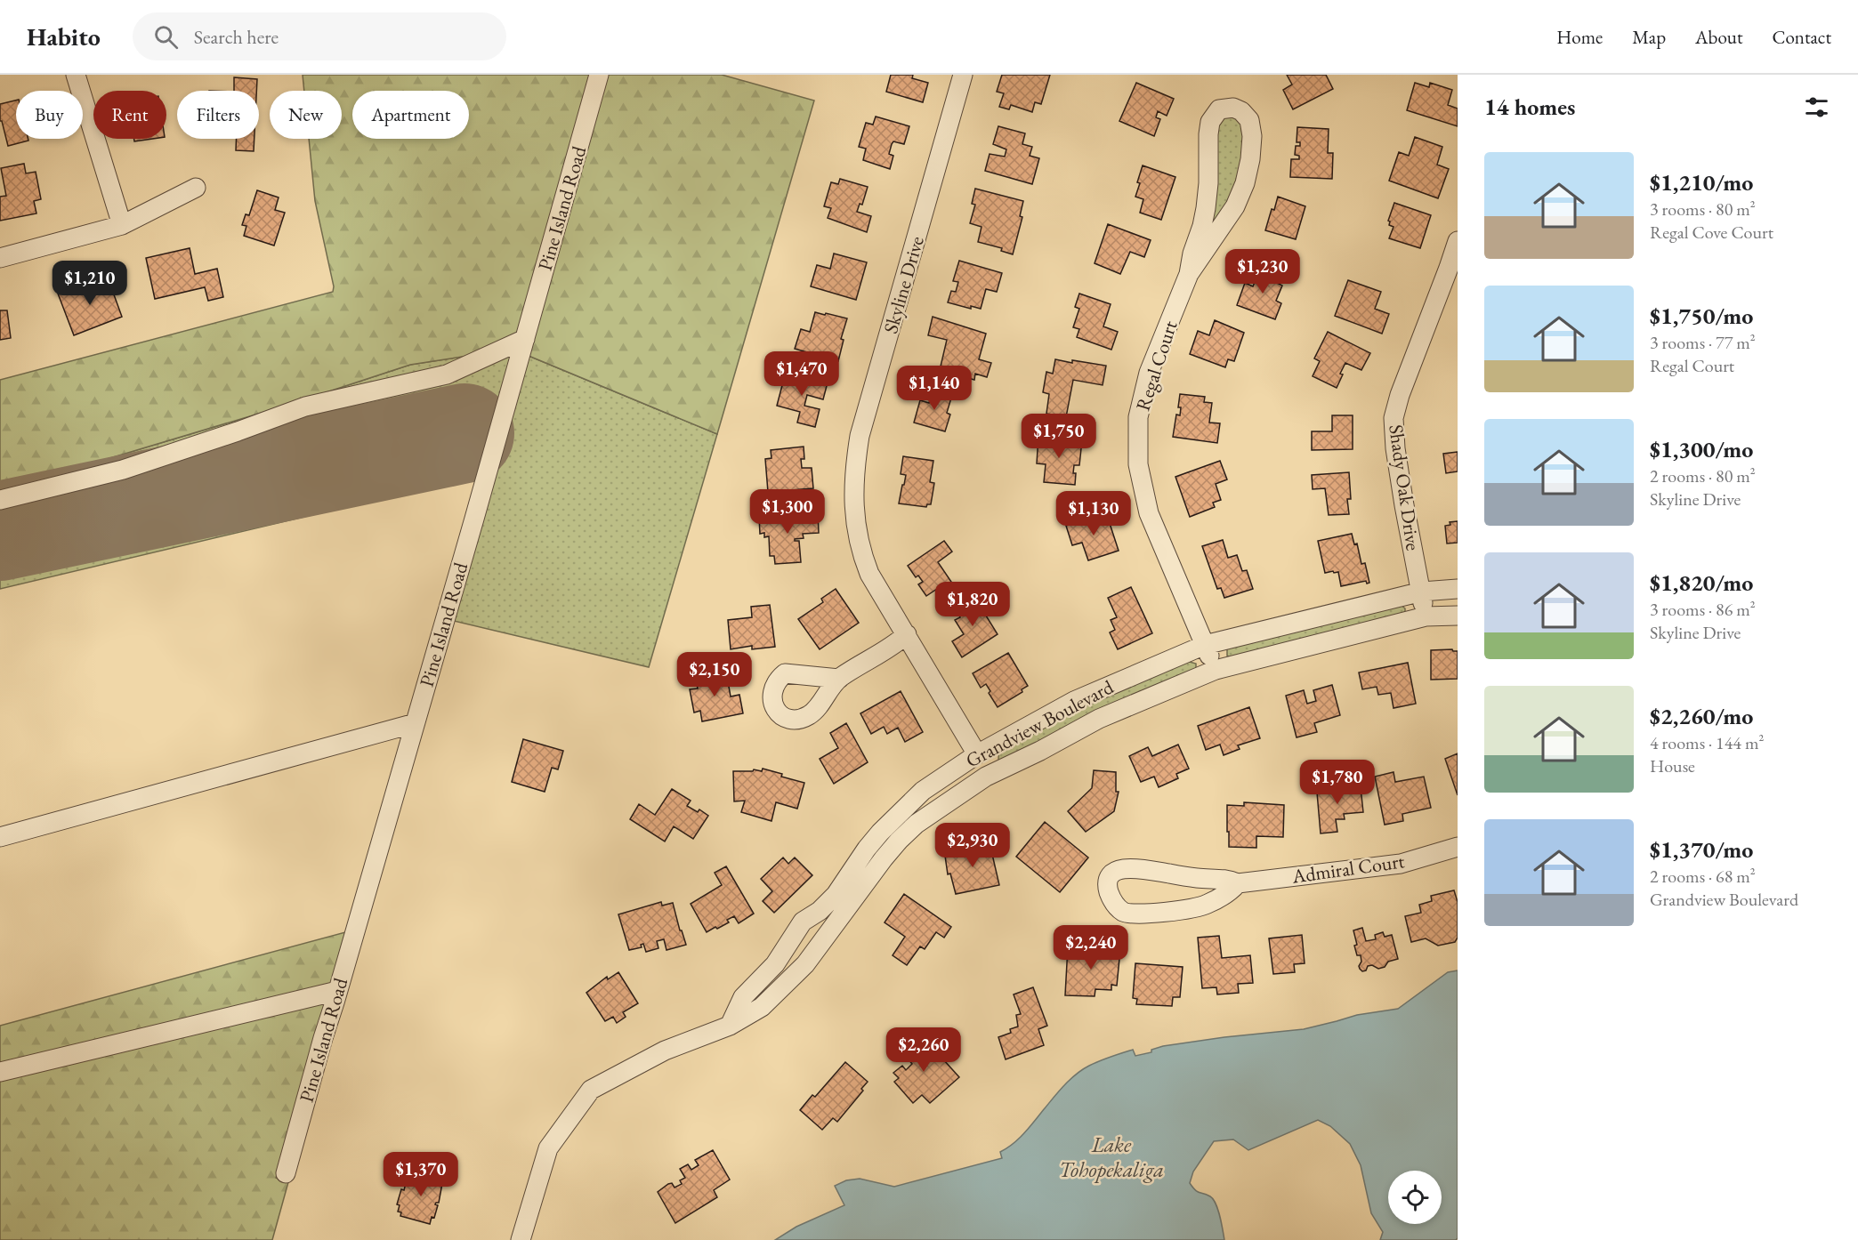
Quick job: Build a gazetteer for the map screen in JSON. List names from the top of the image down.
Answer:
{
  "streets": {
    "street": [
      "Pine Island Road",
      "Skyline Drive",
      "Regal Court",
      "Shady Oak Drive",
      "Grandview Boulevard",
      "Admiral Court"
    ]
  },
  "crossings": [
    ["Skyline Drive", "Grandview Boulevard"],
    ["Regal Court", "Grandview Boulevard"],
    ["Shady Oak Drive", "Grandview Boulevard"]
  ],
  "water": ["Lake Tohopekaliga"],
  "page": {
    "header": "Habito",
    "search": "Search here",
    "nav": [
      "Home",
      "Map",
      "About",
      "Contact"
    ],
    "heading": "14 homes",
    "chip": [
      "Buy",
      "Rent",
      "Filters",
      "New",
      "Apartment"
    ],
    "list": [
      {
        "name": "$1,210/mo",
        "note": "3 rooms · 80 m² · Regal Cove Court"
      },
      {
        "name": "$1,750/mo",
        "note": "3 rooms · 77 m² · Regal Court"
      },
      {
        "name": "$1,300/mo",
        "note": "2 rooms · 80 m² · Skyline Drive"
      },
      {
        "name": "$1,820/mo",
        "note": "3 rooms · 86 m² · Skyline Drive"
      },
      {
        "name": "$2,260/mo",
        "note": "4 rooms · 144 m² · House"
      },
      {
        "name": "$1,370/mo",
        "note": "2 rooms · 68 m² · Grandview Boulevard"
      }
    ],
    "price": [
      "$1,230",
      "$1,210",
      "$1,470",
      "$1,140",
      "$1,750",
      "$1,300",
      "$1,130",
      "$1,820",
      "$2,150",
      "$1,780",
      "$2,930",
      "$2,240",
      "$2,260",
      "$1,370"
    ]
  }
}
